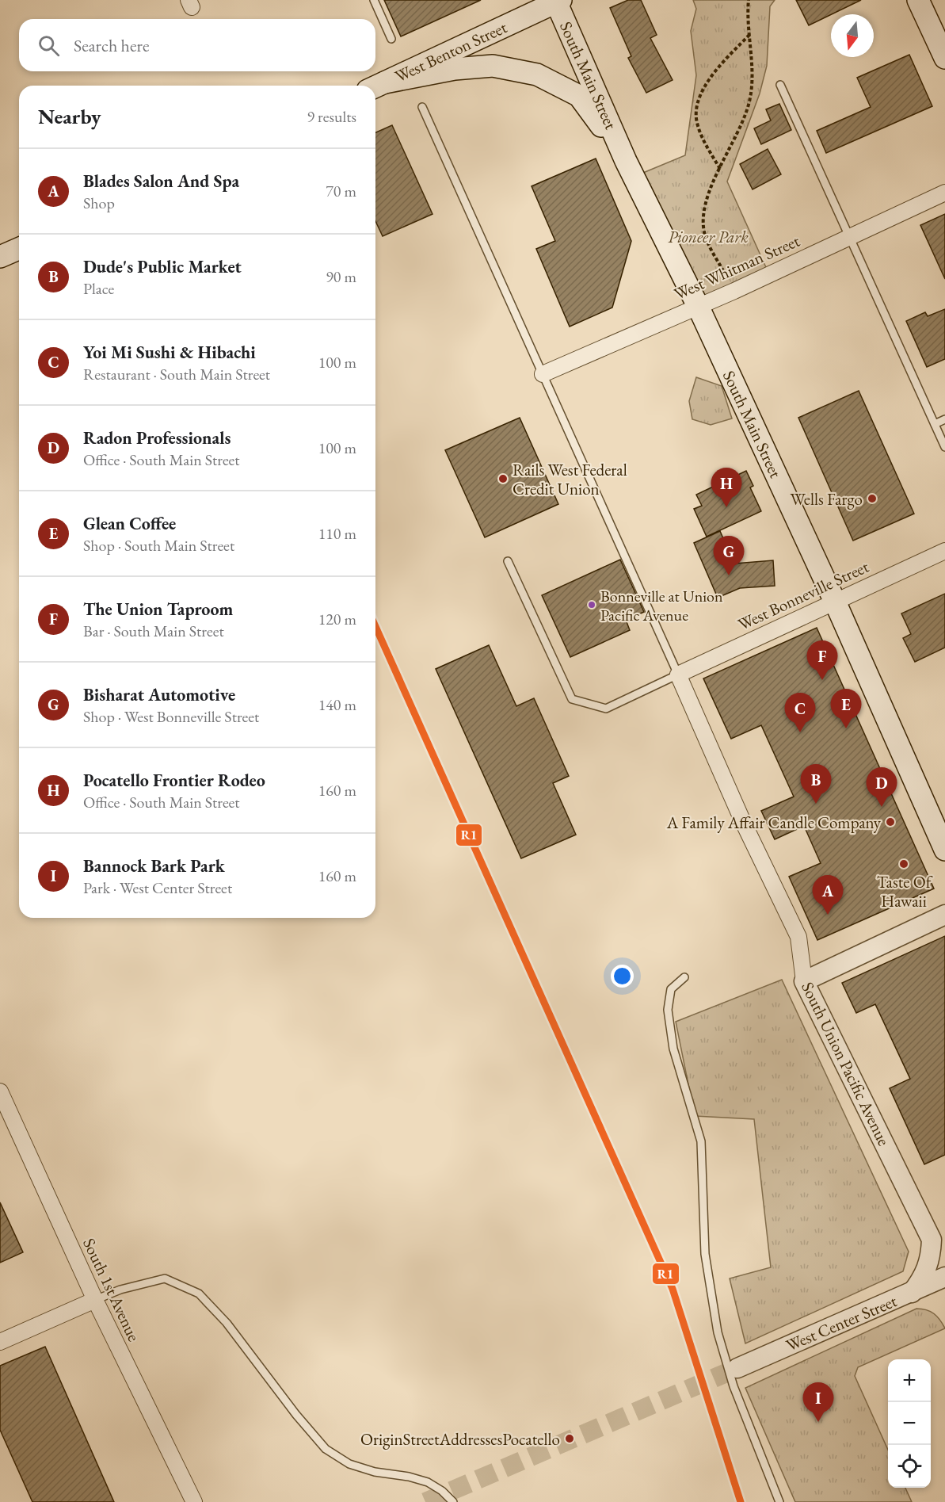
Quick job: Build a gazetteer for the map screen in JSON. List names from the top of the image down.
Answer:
{
  "streets": {
    "main road": ["West Benton Street", "South Main Street"],
    "street": [
      "West Whitman Street",
      "West Bonneville Street",
      "South Union Pacific Avenue",
      "South 1st Avenue",
      "West Center Street"
    ]
  },
  "crossings": [
    ["West Benton Street", "South Main Street"],
    ["South Main Street", "West Whitman Street"],
    ["South Main Street", "West Bonneville Street"],
    ["West Bonneville Street", "South Union Pacific Avenue"],
    ["South Union Pacific Avenue", "West Center Street"]
  ],
  "parks": ["Pioneer Park"],
  "places": [
    "Rails West Federal Credit Union",
    "Wells Fargo",
    "Bonneville at Union Pacific Avenue",
    "A Family Affair Candle Company",
    "Taste Of Hawaii",
    "OriginStreetAddressesPocatello"
  ],
  "lines": ["transit line R1"],
  "north": "bottom",
  "page": {
    "search": "Search here",
    "heading": ["Nearby", "9 results"],
    "list": [
      {
        "mark": "A",
        "name": "Blades Salon And Spa",
        "note": "Shop",
        "value": "70 m"
      },
      {
        "mark": "B",
        "name": "Dude's Public Market",
        "note": "Place",
        "value": "90 m"
      },
      {
        "mark": "C",
        "name": "Yoi Mi Sushi & Hibachi",
        "note": "Restaurant · South Main Street",
        "value": "100 m"
      },
      {
        "mark": "D",
        "name": "Radon Professionals",
        "note": "Office · South Main Street",
        "value": "100 m"
      },
      {
        "mark": "E",
        "name": "Glean Coffee",
        "note": "Shop · South Main Street",
        "value": "110 m"
      },
      {
        "mark": "F",
        "name": "The Union Taproom",
        "note": "Bar · South Main Street",
        "value": "120 m"
      },
      {
        "mark": "G",
        "name": "Bisharat Automotive",
        "note": "Shop · West Bonneville Street",
        "value": "140 m"
      },
      {
        "mark": "H",
        "name": "Pocatello Frontier Rodeo",
        "note": "Office · South Main Street",
        "value": "160 m"
      },
      {
        "mark": "I",
        "name": "Bannock Bark Park",
        "note": "Park · West Center Street",
        "value": "160 m"
      }
    ],
    "pins": [
      "H",
      "G",
      "F",
      "E",
      "C",
      "B",
      "D",
      "A",
      "I"
    ],
    "map_buttons": ["+", "−"]
  }
}
